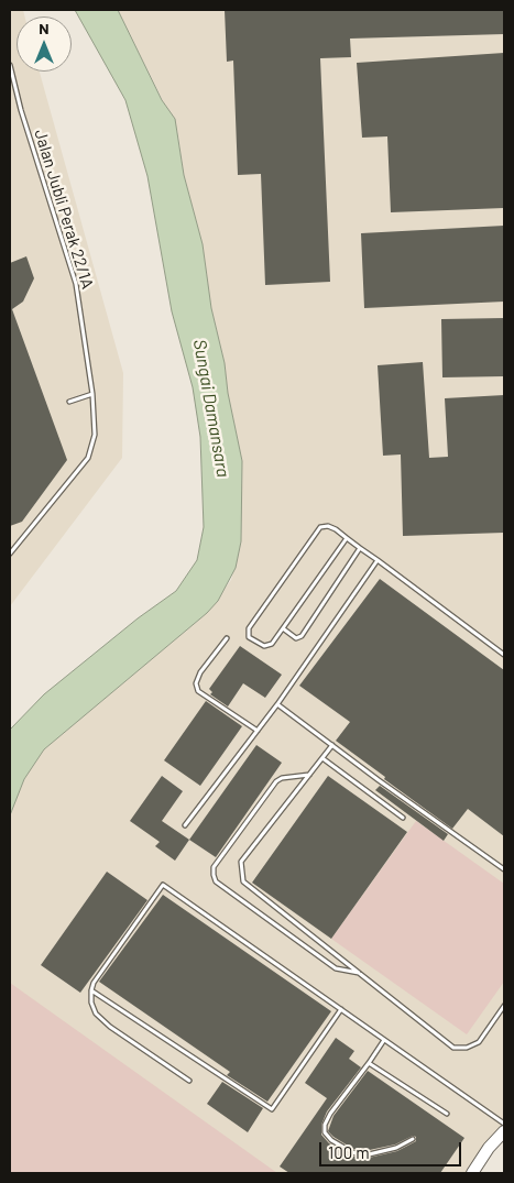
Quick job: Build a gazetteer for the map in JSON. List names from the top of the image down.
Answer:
{
  "streets": {
    "lane": ["Jalan Jubli Perak 22/1A"]
  },
  "water": ["Sungai Damansara"],
  "scale_bar": "100 m",
  "north": "top"
}
